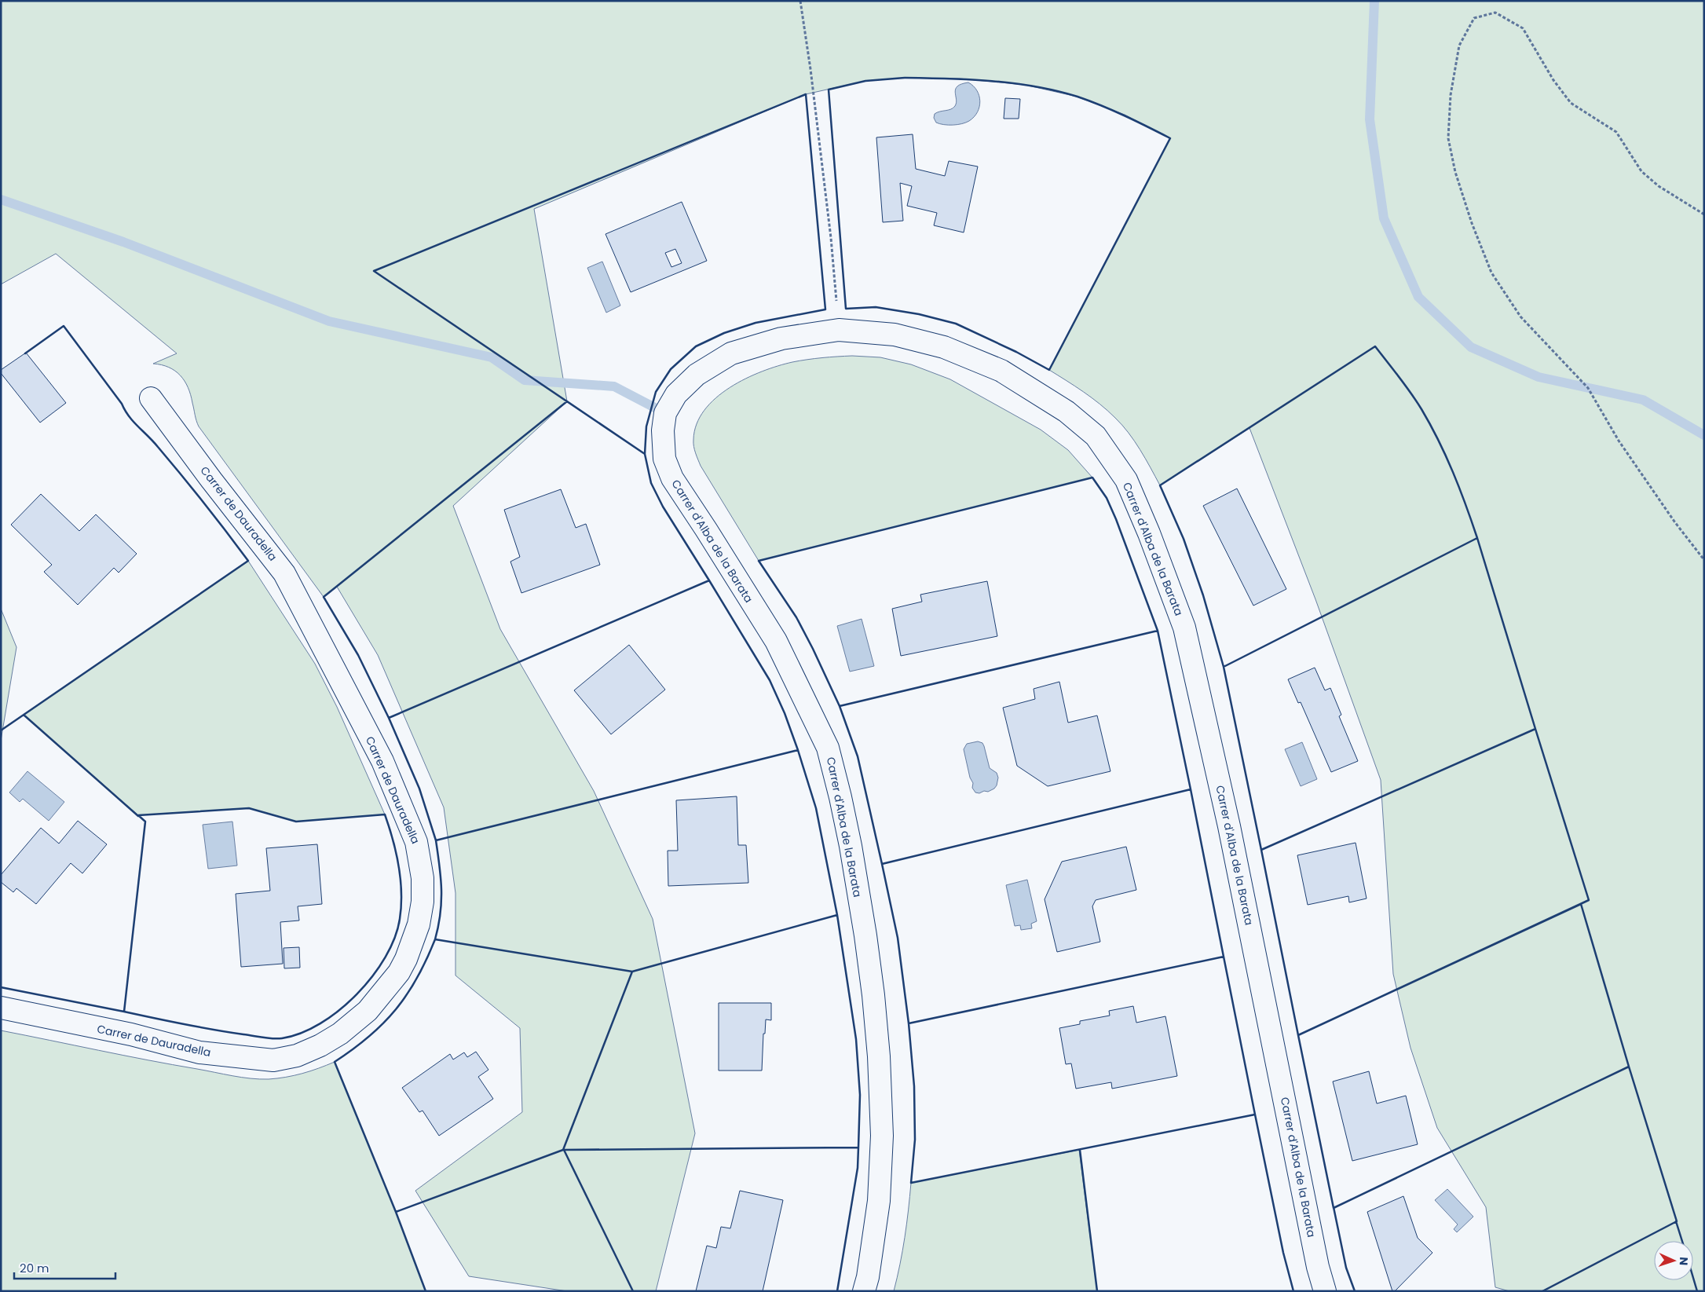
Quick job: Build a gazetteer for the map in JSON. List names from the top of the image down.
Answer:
{
  "streets": {
    "street": ["Carrer de Dauradella", "Carrer d'Alba de la Barata"]
  },
  "scale_bar": "20 m",
  "north": "right"
}
